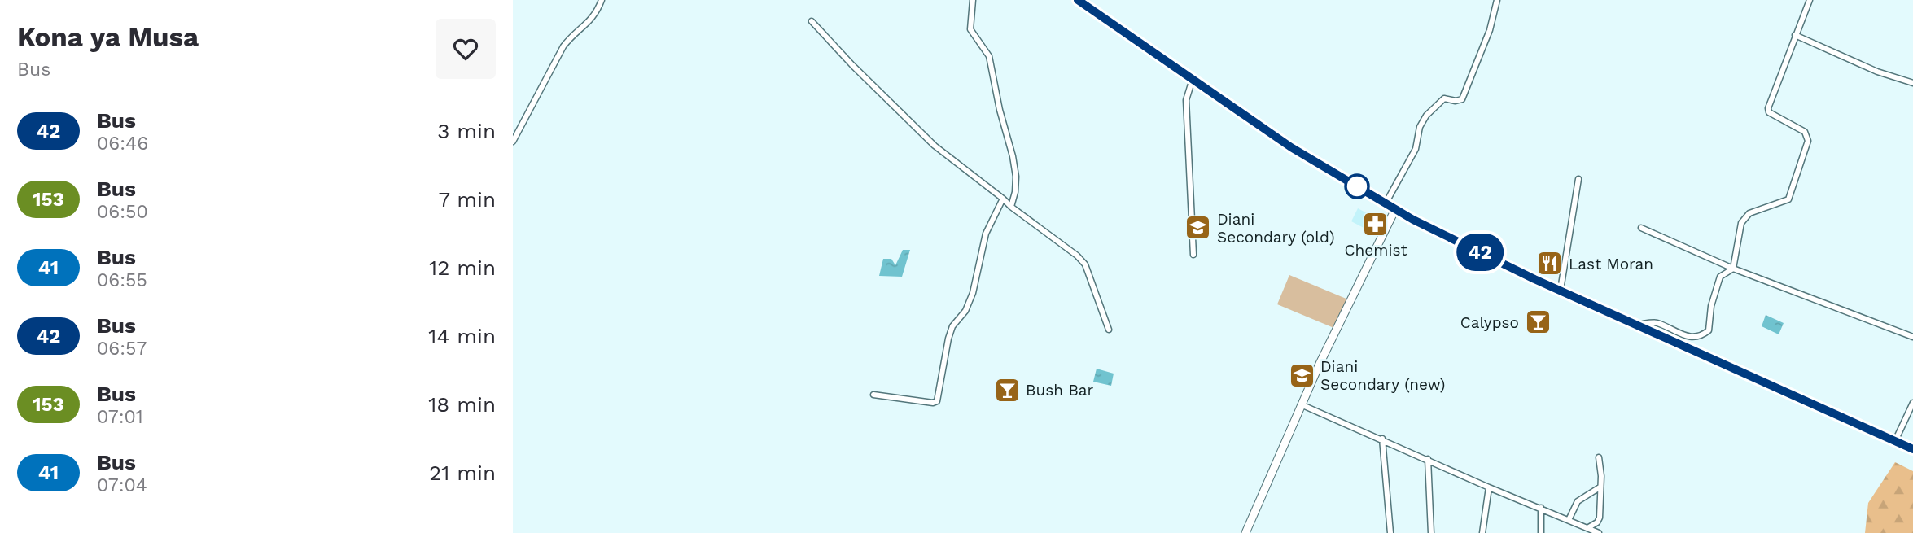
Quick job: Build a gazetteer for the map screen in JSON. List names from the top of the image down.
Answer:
{
  "places": {
    "pharmacy": ["Chemist"],
    "school or university": ["Diani Secondary (old)", "Diani Secondary (new)"],
    "restaurant": ["Last Moran"],
    "bar": ["Calypso", "Bush Bar"]
  },
  "lines": ["bus line 42"],
  "page": {
    "heading": ["Kona ya Musa", "Bus"],
    "on_map": "42",
    "list": [
      {
        "mark": "42",
        "name": "Bus",
        "note": "06:46",
        "value": "3 min"
      },
      {
        "mark": "153",
        "name": "Bus",
        "note": "06:50",
        "value": "7 min"
      },
      {
        "mark": "41",
        "name": "Bus",
        "note": "06:55",
        "value": "12 min"
      },
      {
        "mark": "42",
        "name": "Bus",
        "note": "06:57",
        "value": "14 min"
      },
      {
        "mark": "153",
        "name": "Bus",
        "note": "07:01",
        "value": "18 min"
      },
      {
        "mark": "41",
        "name": "Bus",
        "note": "07:04",
        "value": "21 min"
      }
    ]
  }
}
